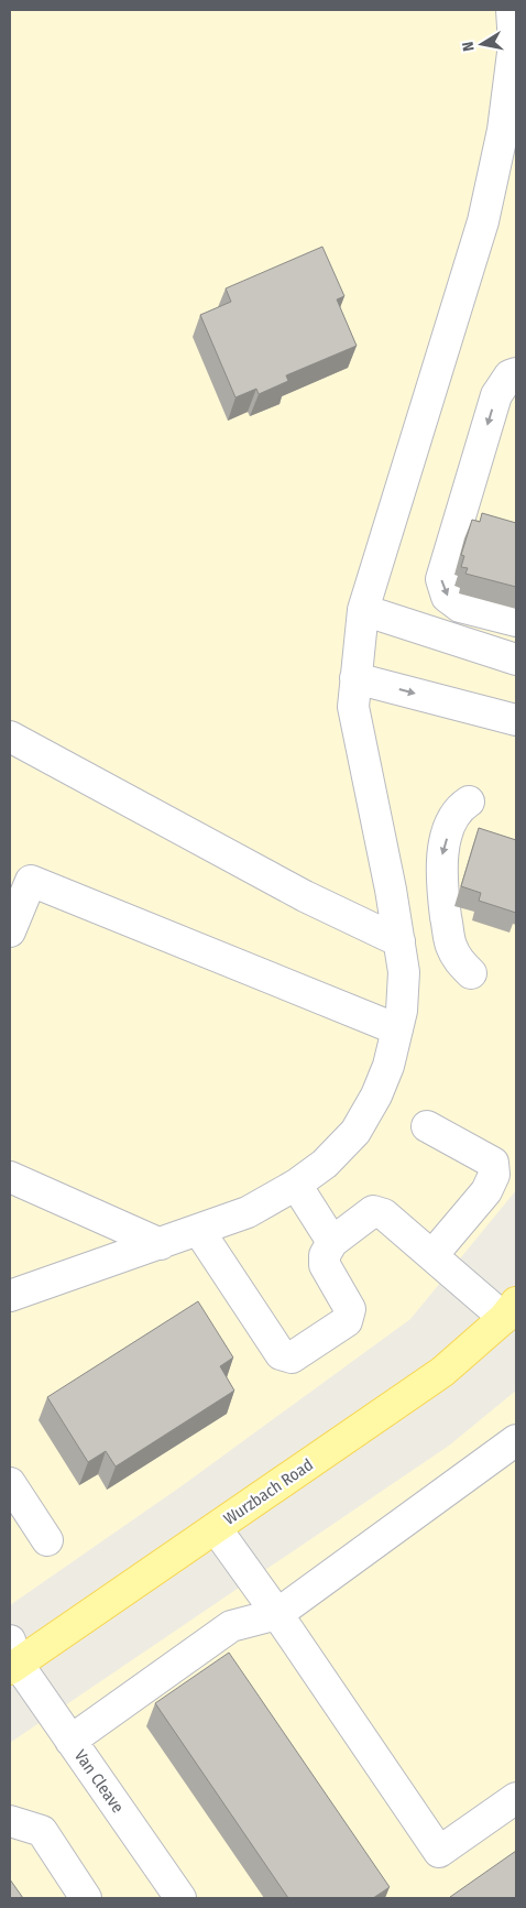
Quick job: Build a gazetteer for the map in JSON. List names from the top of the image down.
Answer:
{
  "streets": {
    "main road": ["Wurzbach Road"],
    "street": ["Van Cleave"]
  },
  "crossings": [
    ["Wurzbach Road", "Van Cleave"]
  ],
  "north": "left"
}
